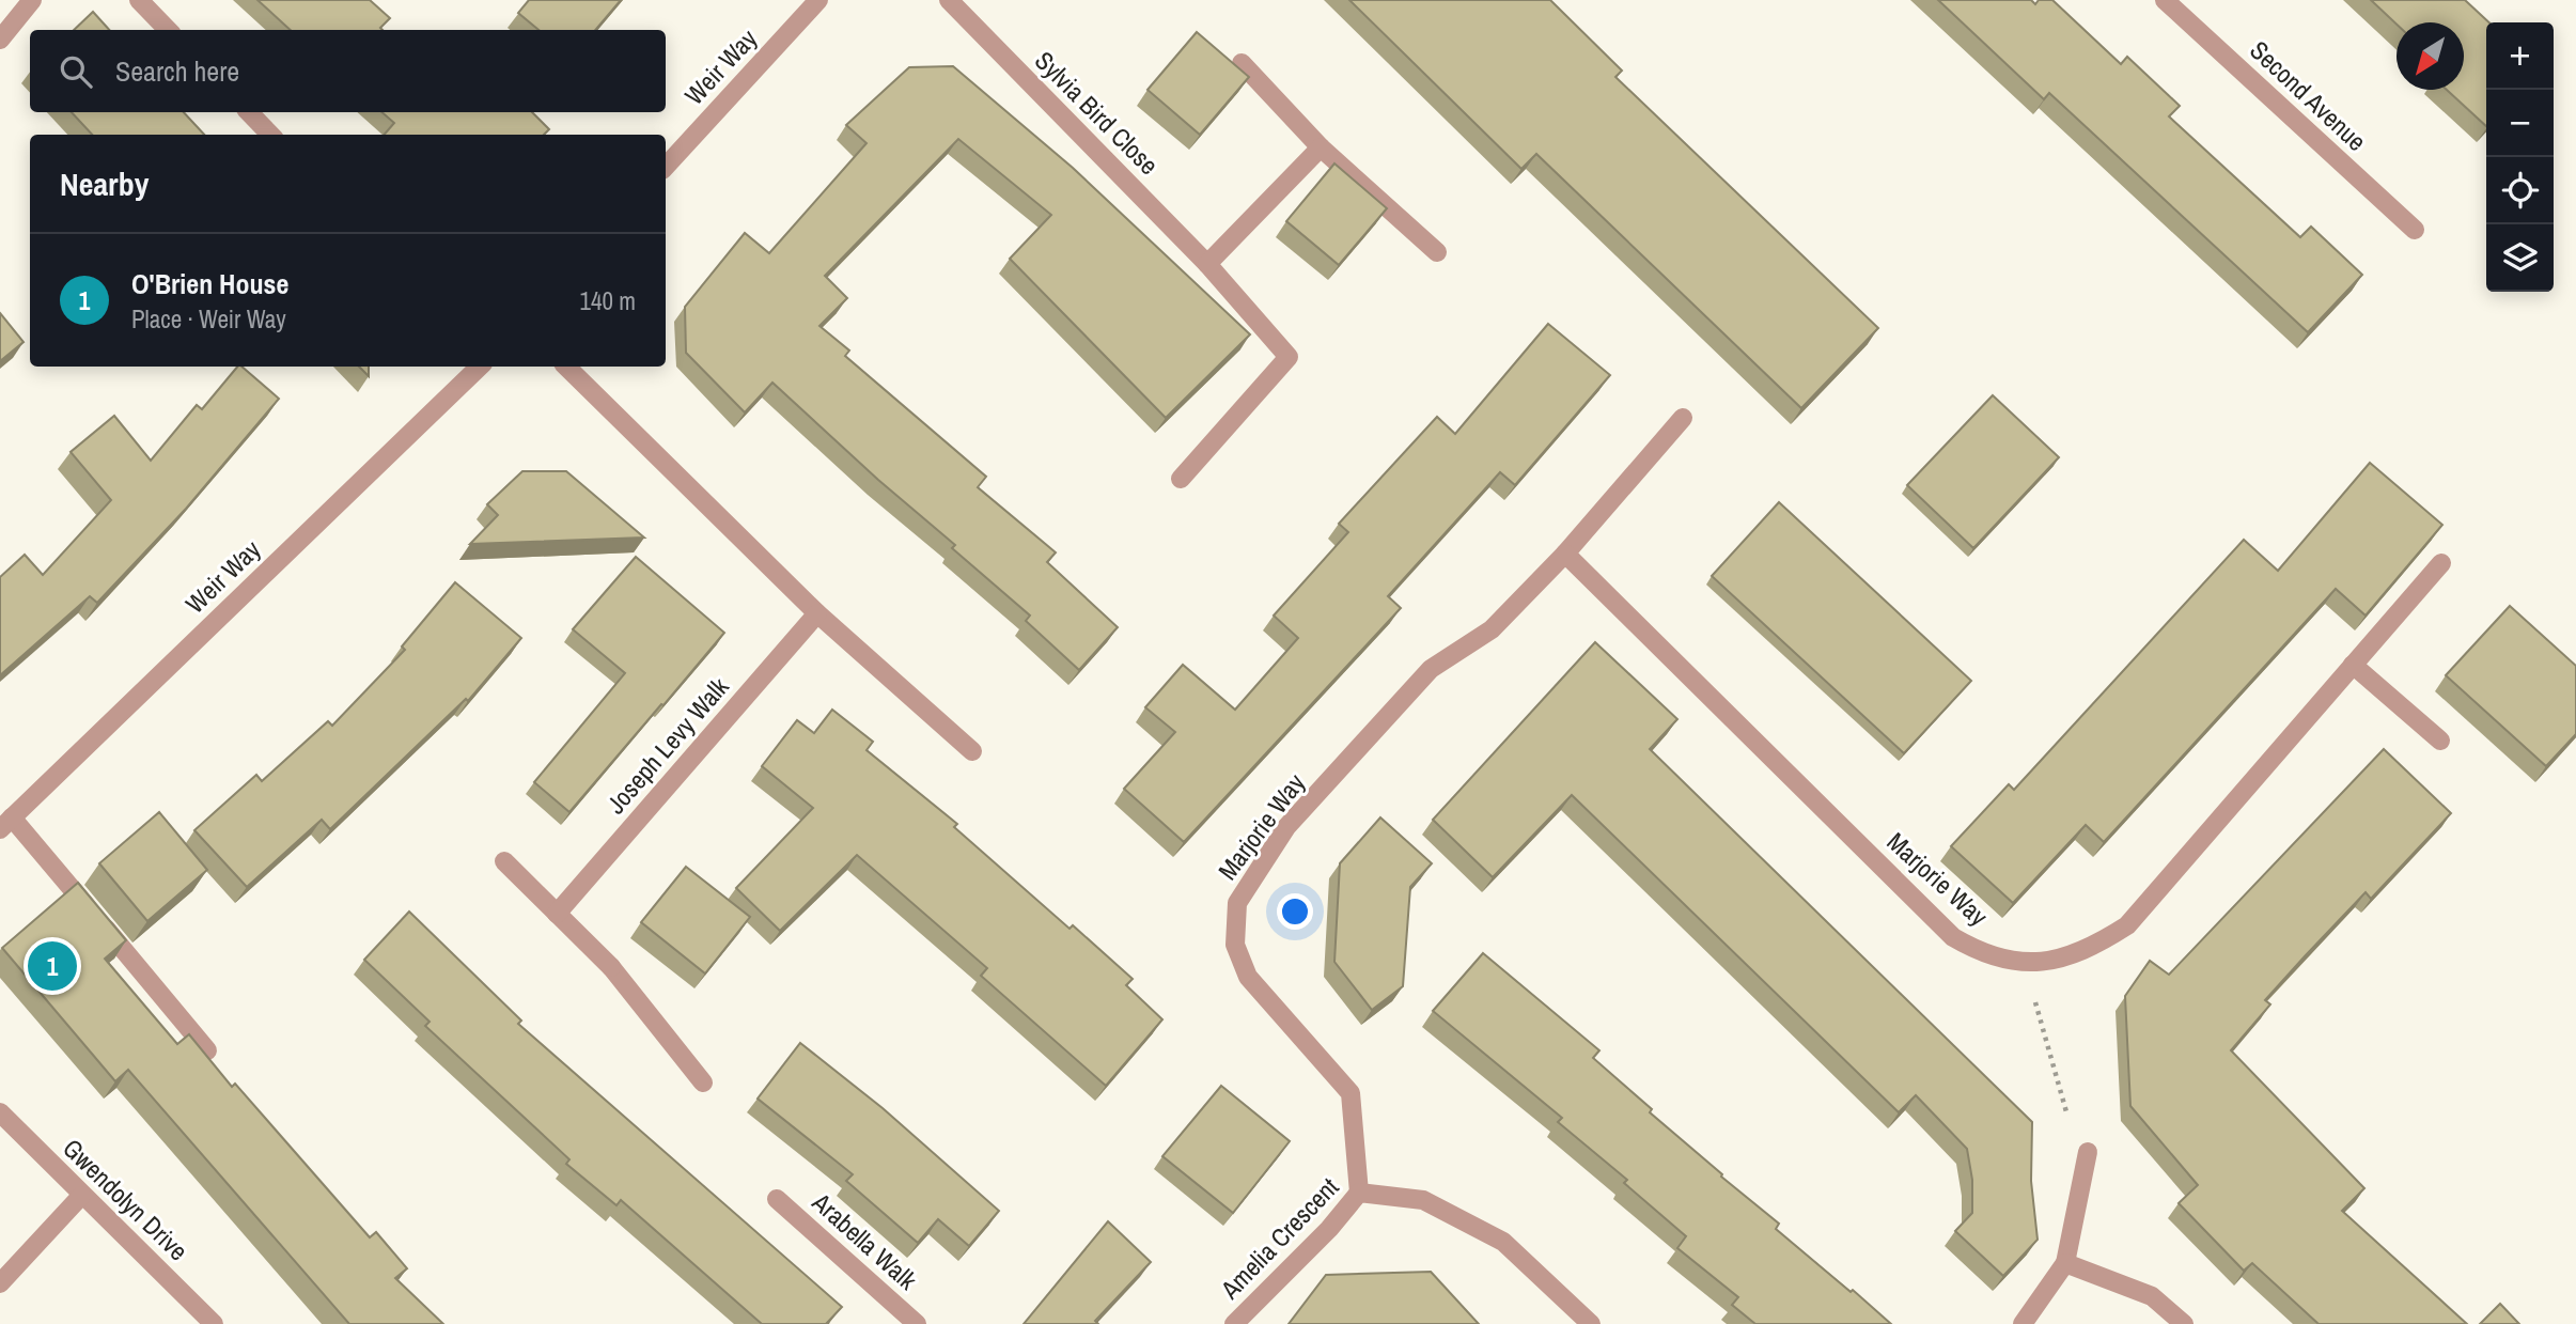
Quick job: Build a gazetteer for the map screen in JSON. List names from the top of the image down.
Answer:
{
  "streets": {
    "street": [
      "Weir Way",
      "Second Avenue",
      "Sylvia Bird Close",
      "Joseph Levy Walk",
      "Marjorie Way",
      "Gwendolyn Drive",
      "Amelia Crescent",
      "Arabella Walk"
    ]
  },
  "crossings": [
    ["Marjorie Way", "Amelia Crescent"]
  ],
  "north": "bottom left",
  "page": {
    "map_buttons": ["+", "−"],
    "search": "Search here",
    "heading": "Nearby",
    "list": [
      {
        "mark": "1",
        "name": "O'Brien House",
        "note": "Place · Weir Way",
        "value": "140 m"
      }
    ],
    "pins": "1"
  }
}
